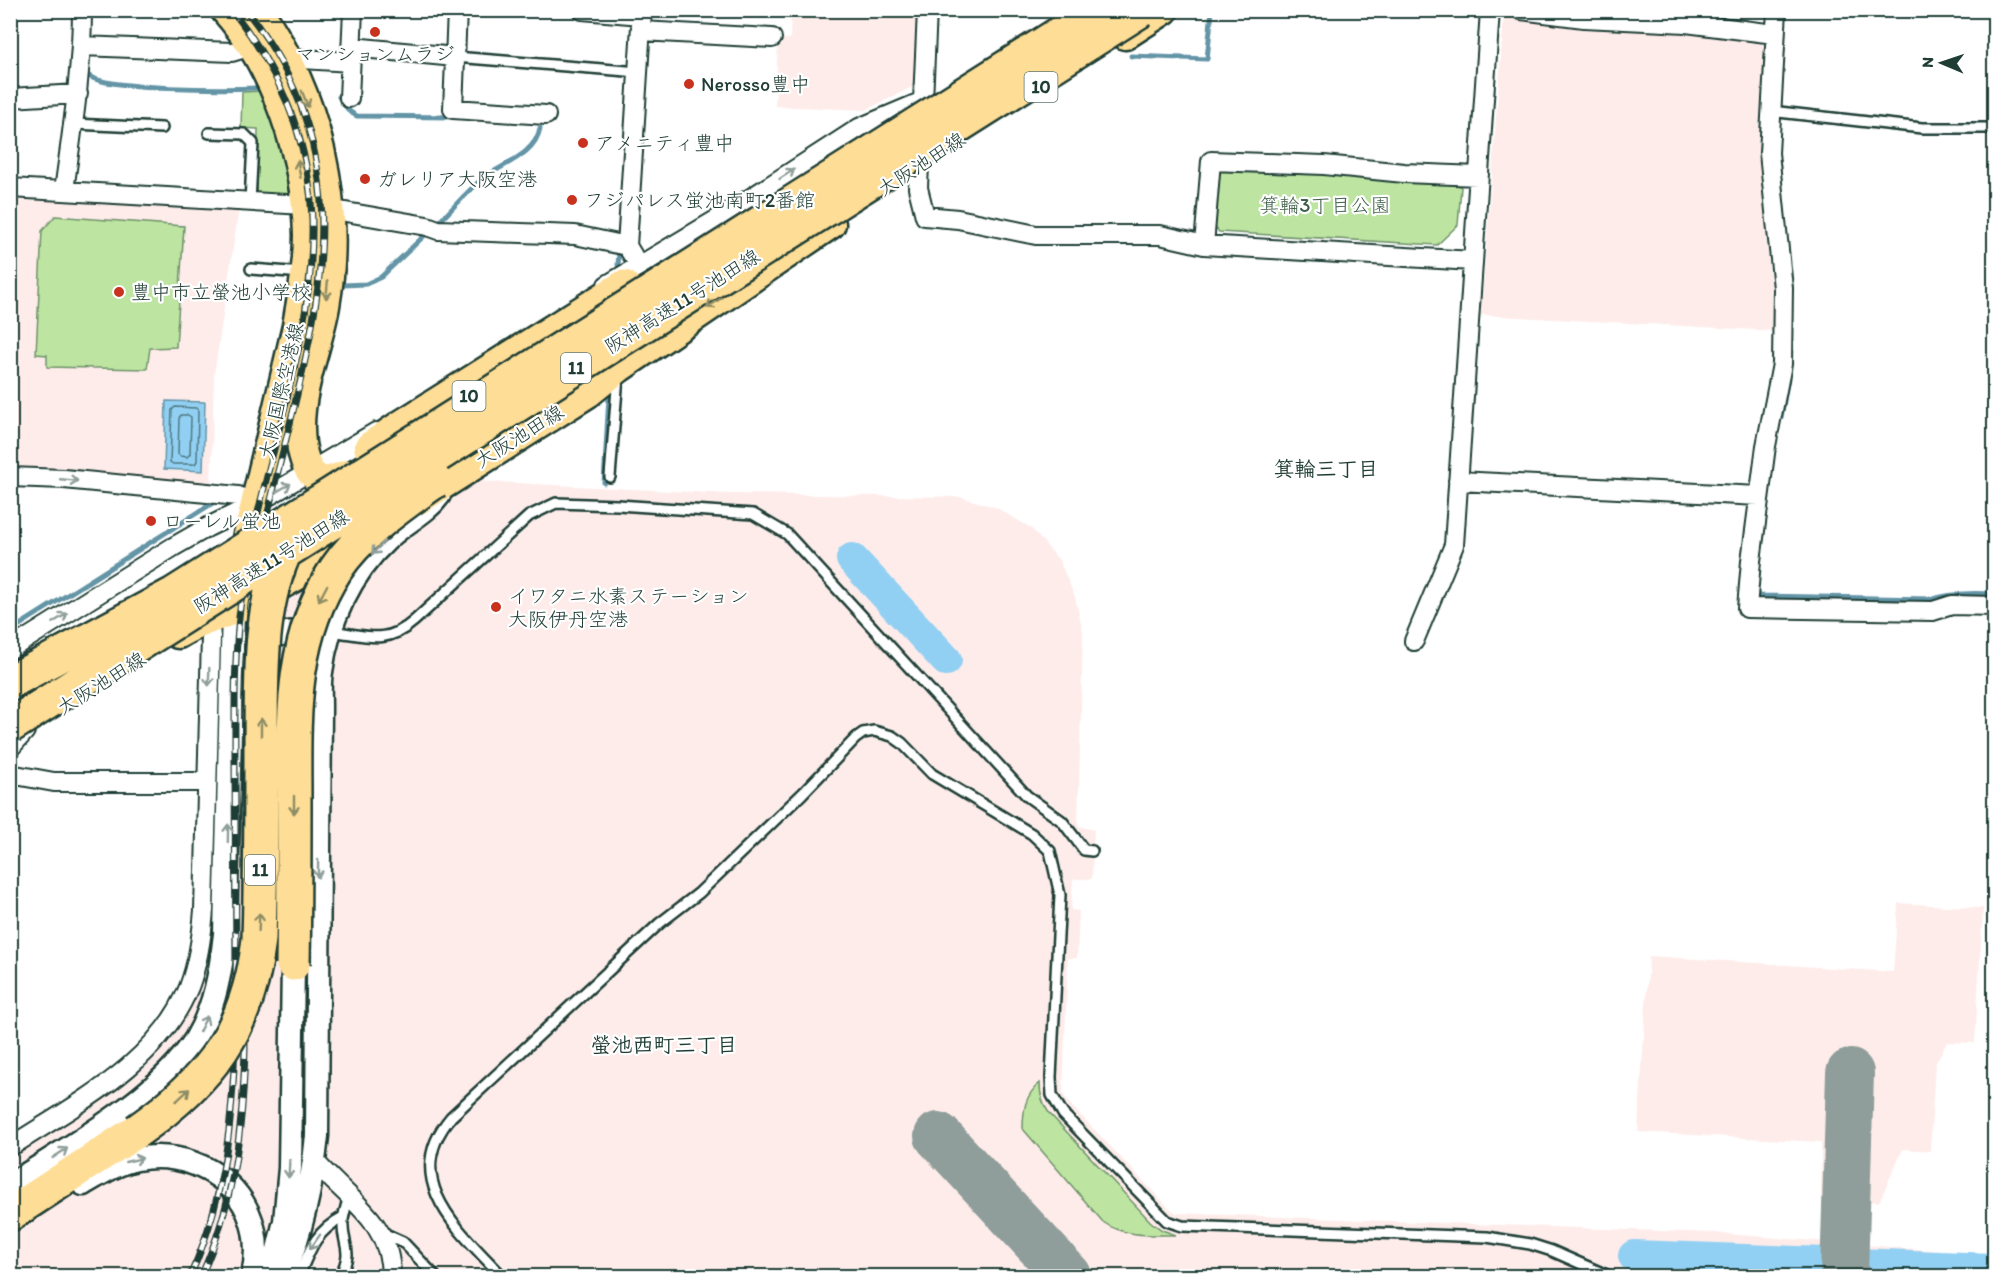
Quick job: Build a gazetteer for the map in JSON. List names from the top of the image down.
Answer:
{
  "streets": {
    "highway": ["阪神高速11号池田線", "11"],
    "main road": ["10", "大阪池田線", "大阪国際空港線"]
  },
  "crossings": [
    ["10", "阪神高速11号池田線"],
    ["10", "11"],
    ["10", "大阪国際空港線"],
    ["大阪池田線", "阪神高速11号池田線"],
    ["大阪池田線", "大阪国際空港線"],
    ["阪神高速11号池田線", "11"]
  ],
  "districts": ["箕輪三丁目", "螢池西町三丁目"],
  "parks": ["箕輪3丁目公園"],
  "places": [
    "マンションムラジ",
    "Nerosso豊中",
    "アメニティ豊中",
    "ガレリア大阪空港",
    "フジパレス蛍池南町2番館",
    "豊中市立螢池小学校",
    "ローレル蛍池",
    "イワタニ水素ステーション 大阪伊丹空港"
  ],
  "north": "left"
}
